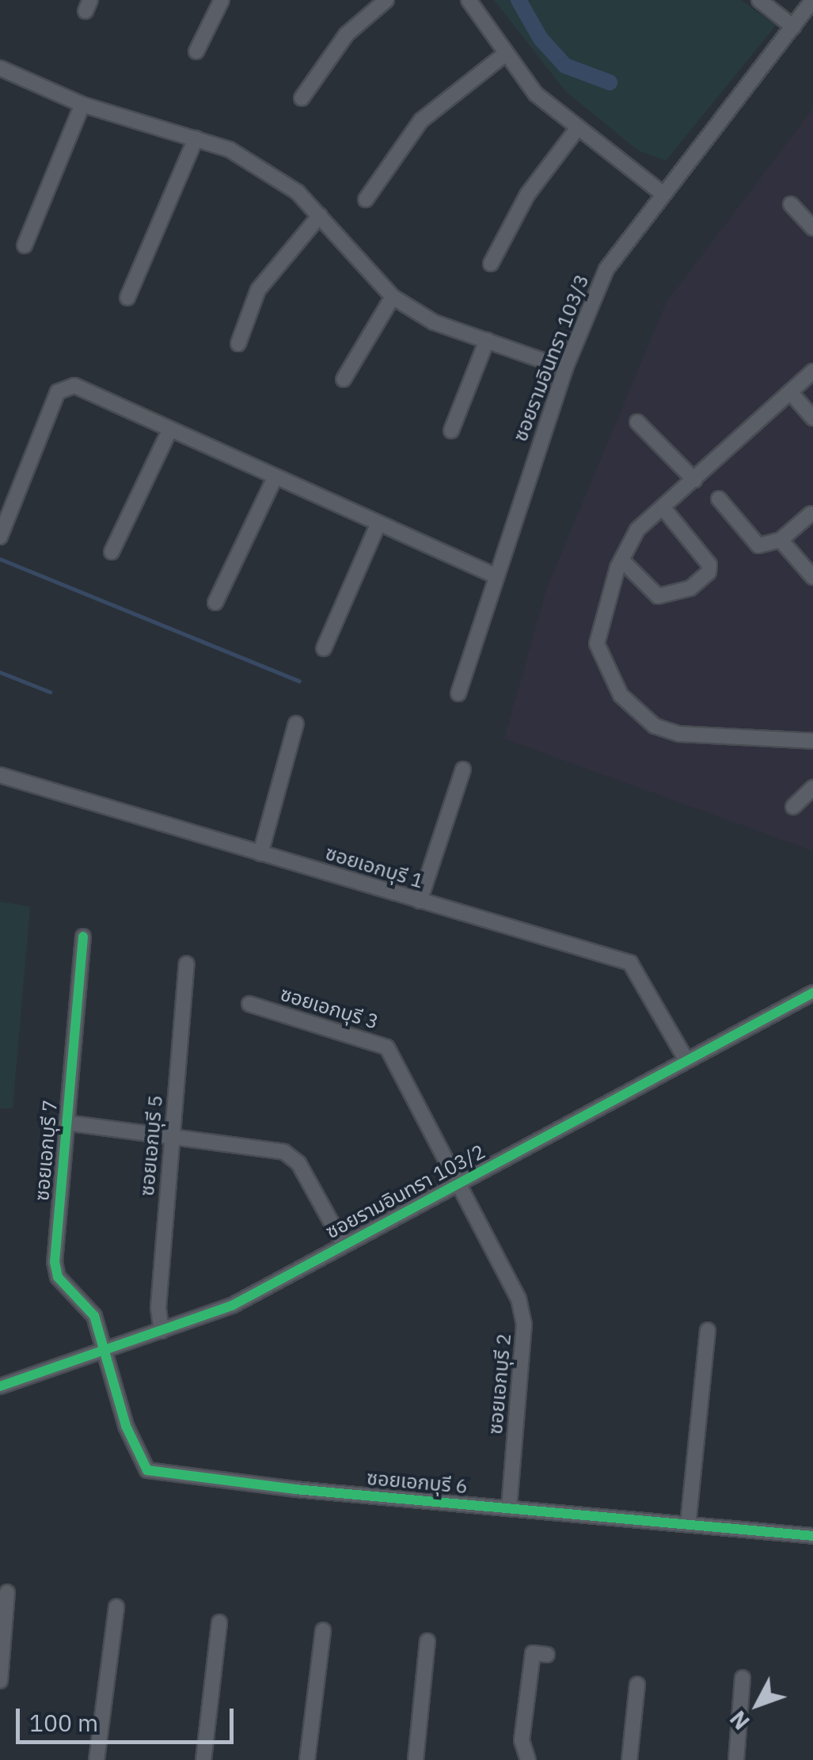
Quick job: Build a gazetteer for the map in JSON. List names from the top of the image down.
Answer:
{
  "streets": {
    "street": [
      "ซอยรามอินทรา 103/3",
      "ซอยเอกบุรี 1",
      "ซอยเอกบุรี 3",
      "ซอยเอกบุรี 5",
      "ซอยเอกบุรี 7",
      "ซอยรามอินทรา 103/2",
      "ซอยเอกบุรี 2",
      "ซอยเอกบุรี 6"
    ]
  },
  "crossings": [
    ["ซอยเอกบุรี 1", "ซอยรามอินทรา 103/2"],
    ["ซอยเอกบุรี 3", "ซอยรามอินทรา 103/2"],
    ["ซอยเอกบุรี 3", "ซอยเอกบุรี 2"],
    ["ซอยเอกบุรี 5", "ซอยรามอินทรา 103/2"],
    ["ซอยเอกบุรี 7", "ซอยรามอินทรา 103/2"],
    ["ซอยเอกบุรี 7", "ซอยเอกบุรี 6"],
    ["ซอยรามอินทรา 103/2", "ซอยเอกบุรี 2"],
    ["ซอยรามอินทรา 103/2", "ซอยเอกบุรี 6"],
    ["ซอยเอกบุรี 2", "ซอยเอกบุรี 6"]
  ],
  "scale_bar": "100 m",
  "north": "bottom left"
}
